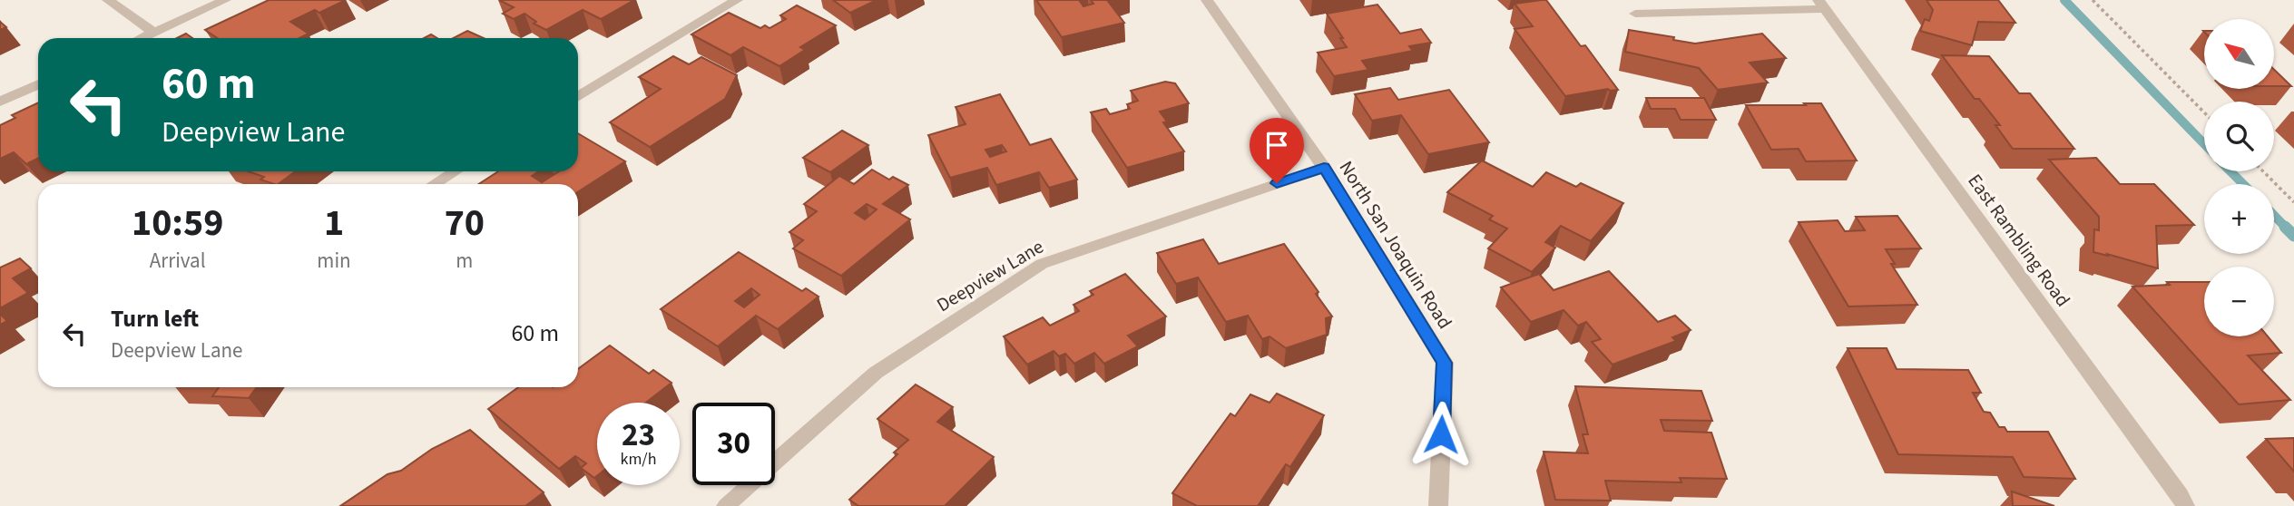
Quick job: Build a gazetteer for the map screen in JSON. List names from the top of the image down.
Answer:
{
  "streets": {
    "street": ["East Rambling Road", "North San Joaquin Road", "Deepview Lane"]
  },
  "crossings": [
    ["North San Joaquin Road", "Deepview Lane"]
  ],
  "north": "top left",
  "page": {
    "map_buttons": ["+", "−"],
    "turn": ["60 m", "Deepview Lane"],
    "eta": [
      "10:59",
      "Arrival",
      "1",
      "min",
      "70",
      "m"
    ],
    "list": [
      {
        "name": "Turn left",
        "note": "Deepview Lane",
        "value": "60 m"
      }
    ],
    "speed": "23 km/h",
    "limit": "30"
  }
}
